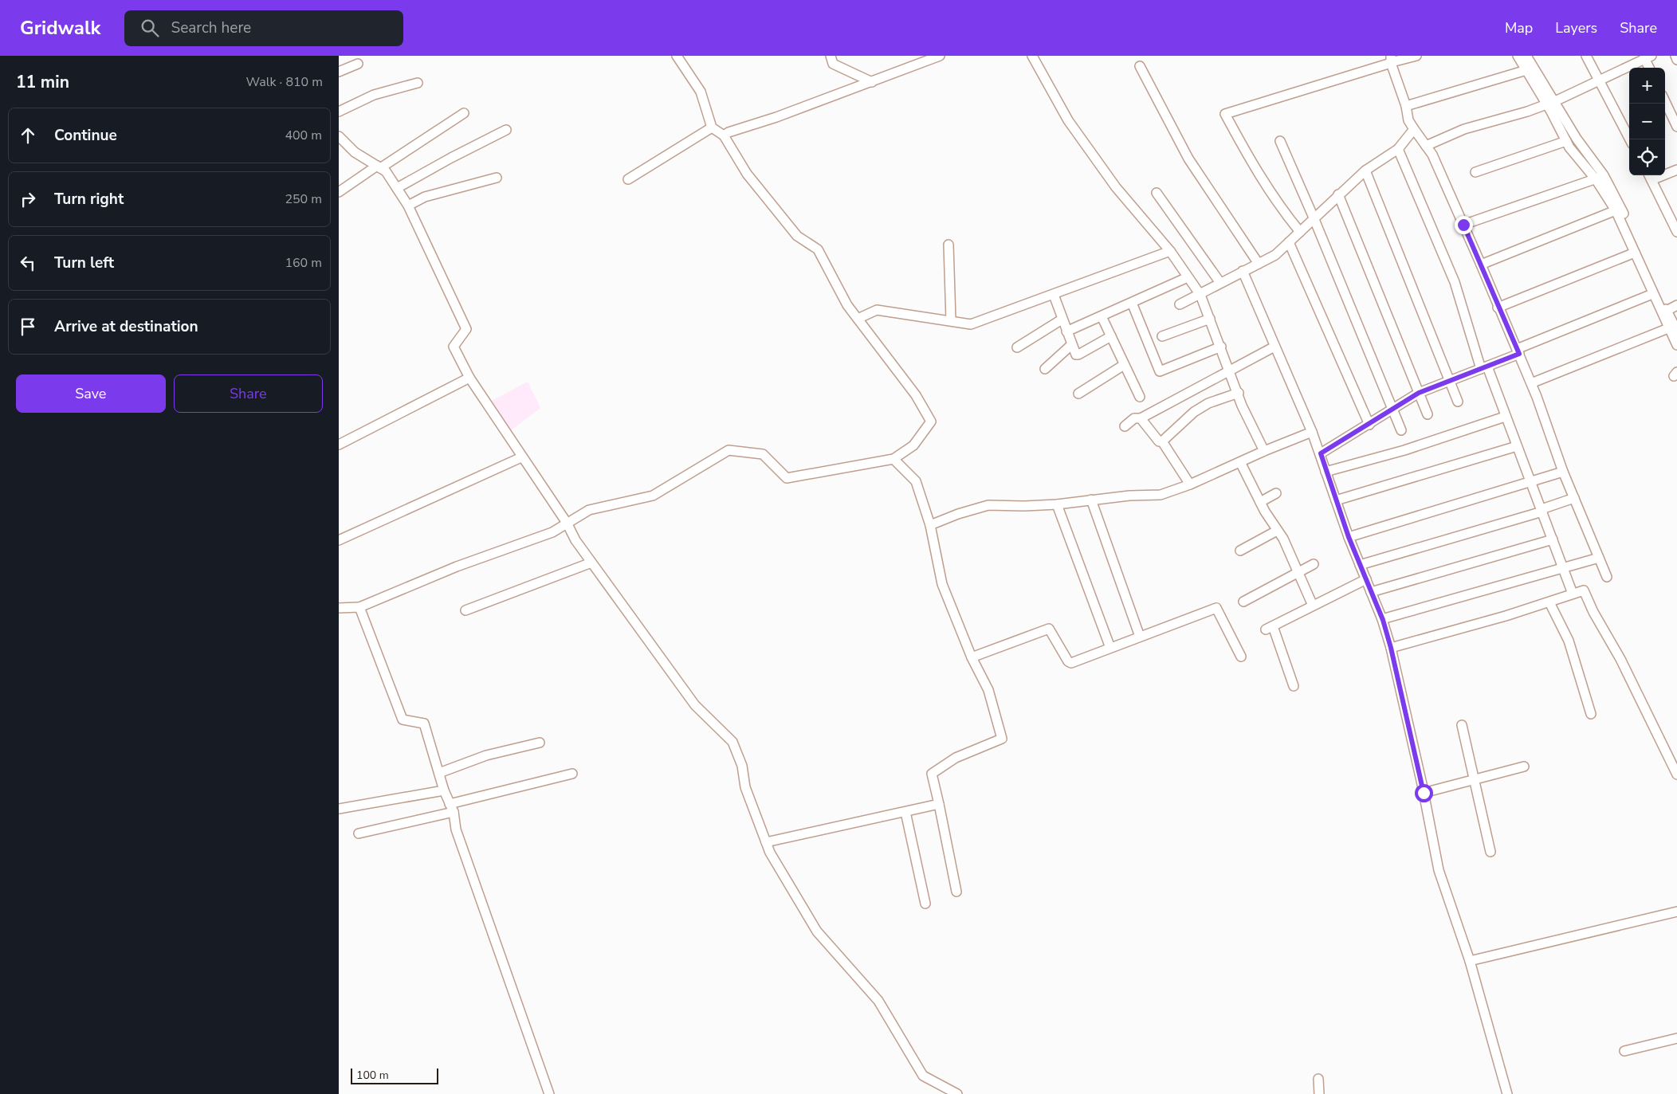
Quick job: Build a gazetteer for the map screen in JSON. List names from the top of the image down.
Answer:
{
  "scale_bar": "100 m",
  "page": {
    "header": "Gridwalk",
    "search": "Search here",
    "nav": ["Map", "Layers", "Share"],
    "heading": ["11 min", "Walk · 810 m"],
    "map_buttons": ["+", "−"],
    "list": [
      ["Continue", "400 m"],
      ["Turn right", "250 m"],
      ["Turn left", "160 m"],
      "Arrive at destination"
    ],
    "buttons": ["Save", "Share"],
    "scale": "100 m"
  }
}
